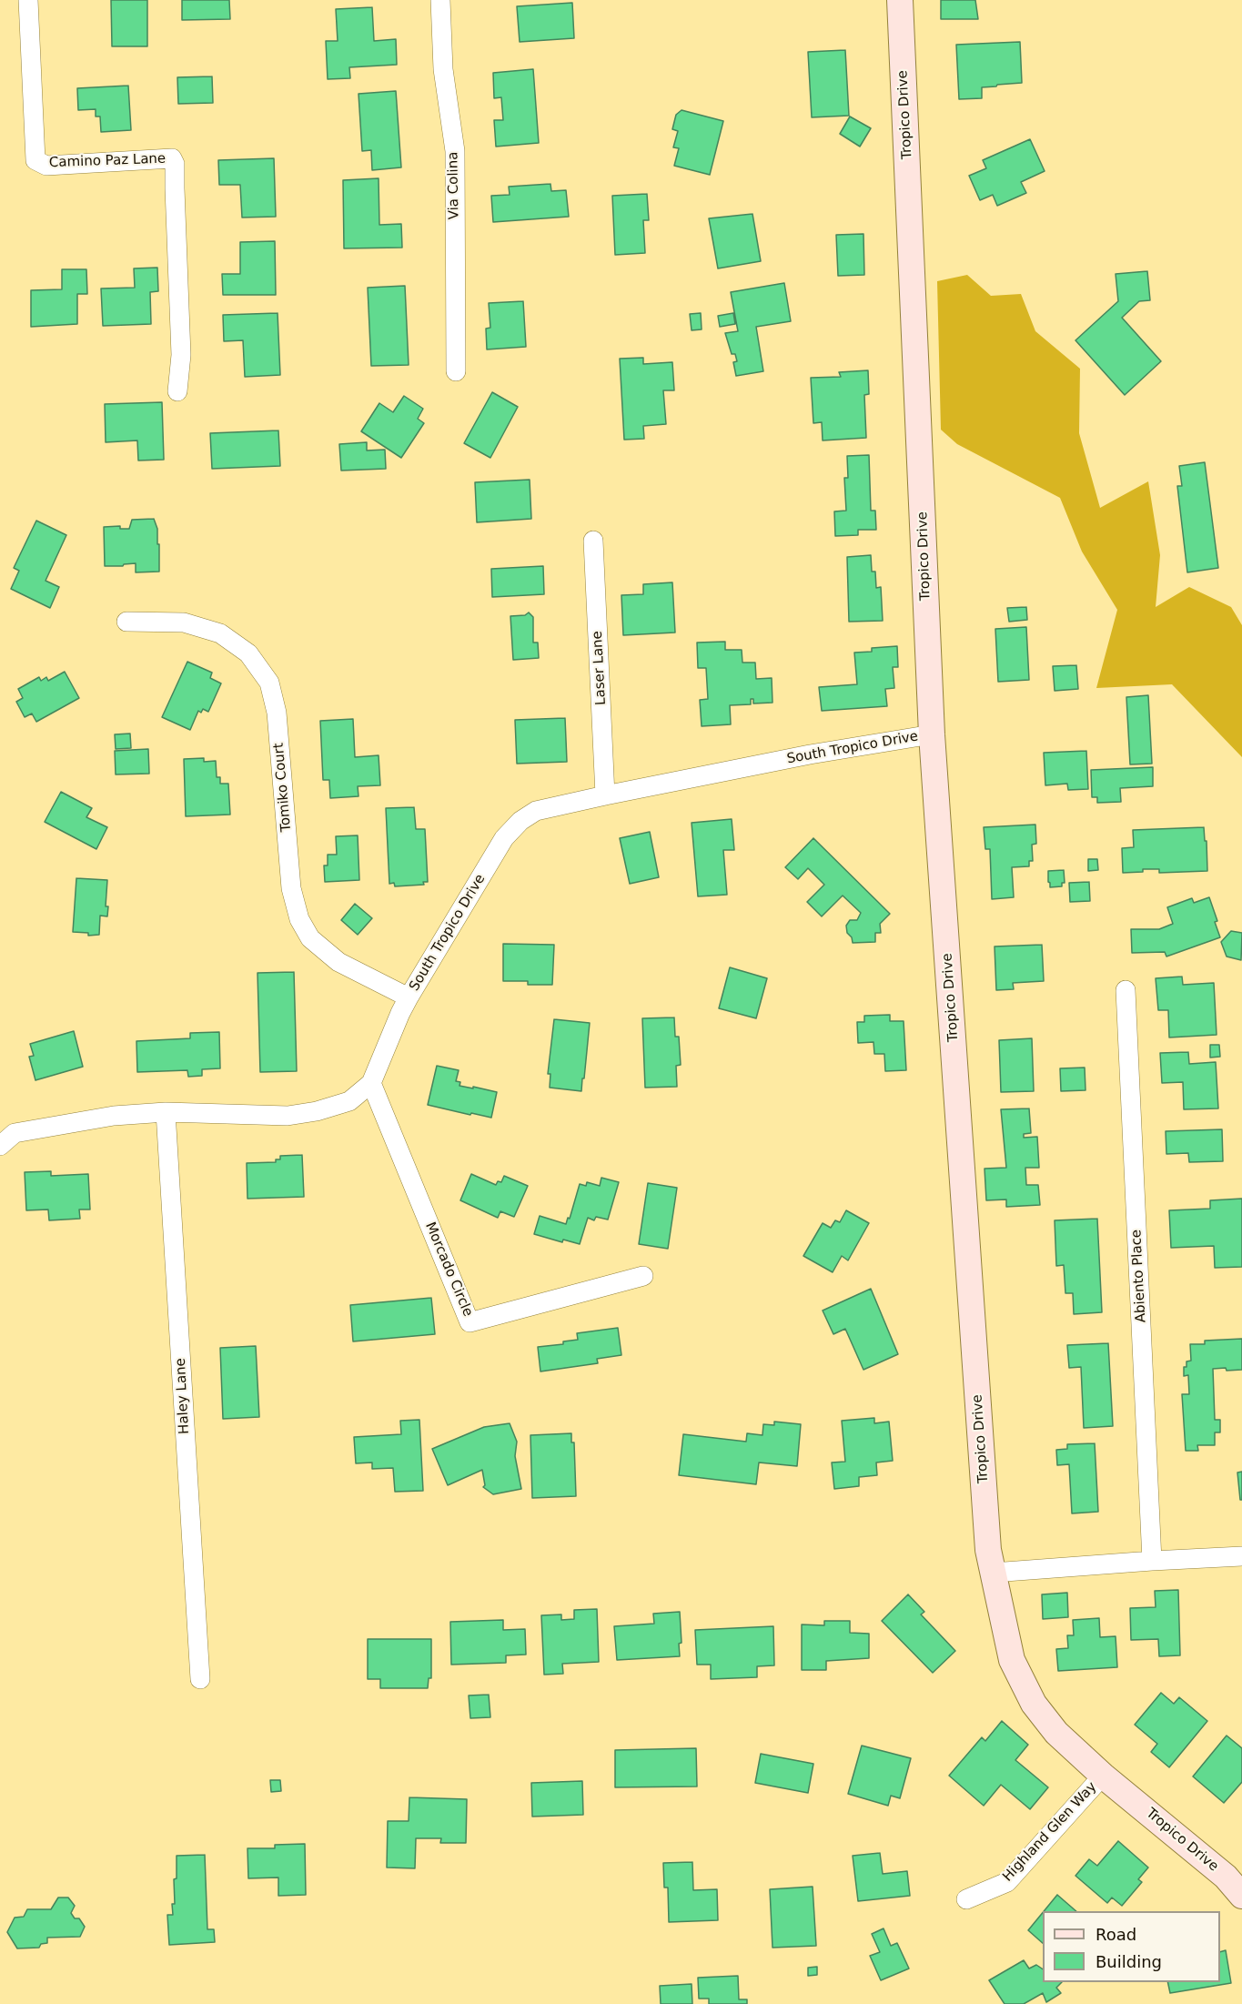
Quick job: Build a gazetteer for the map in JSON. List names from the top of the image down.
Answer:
{
  "streets": {
    "street": [
      "Tropico Drive",
      "Camino Paz Lane",
      "Via Colina",
      "Laser Lane",
      "South Tropico Drive",
      "Tomiko Court",
      "Morcado Circle",
      "Abiento Place",
      "Haley Lane",
      "Highland Glen Way"
    ]
  },
  "crossings": [
    ["Tropico Drive", "South Tropico Drive"],
    ["Tropico Drive", "Highland Glen Way"],
    ["Laser Lane", "South Tropico Drive"],
    ["South Tropico Drive", "Tomiko Court"],
    ["South Tropico Drive", "Morcado Circle"],
    ["South Tropico Drive", "Haley Lane"]
  ],
  "legend": ["Road", "Building"]
}
